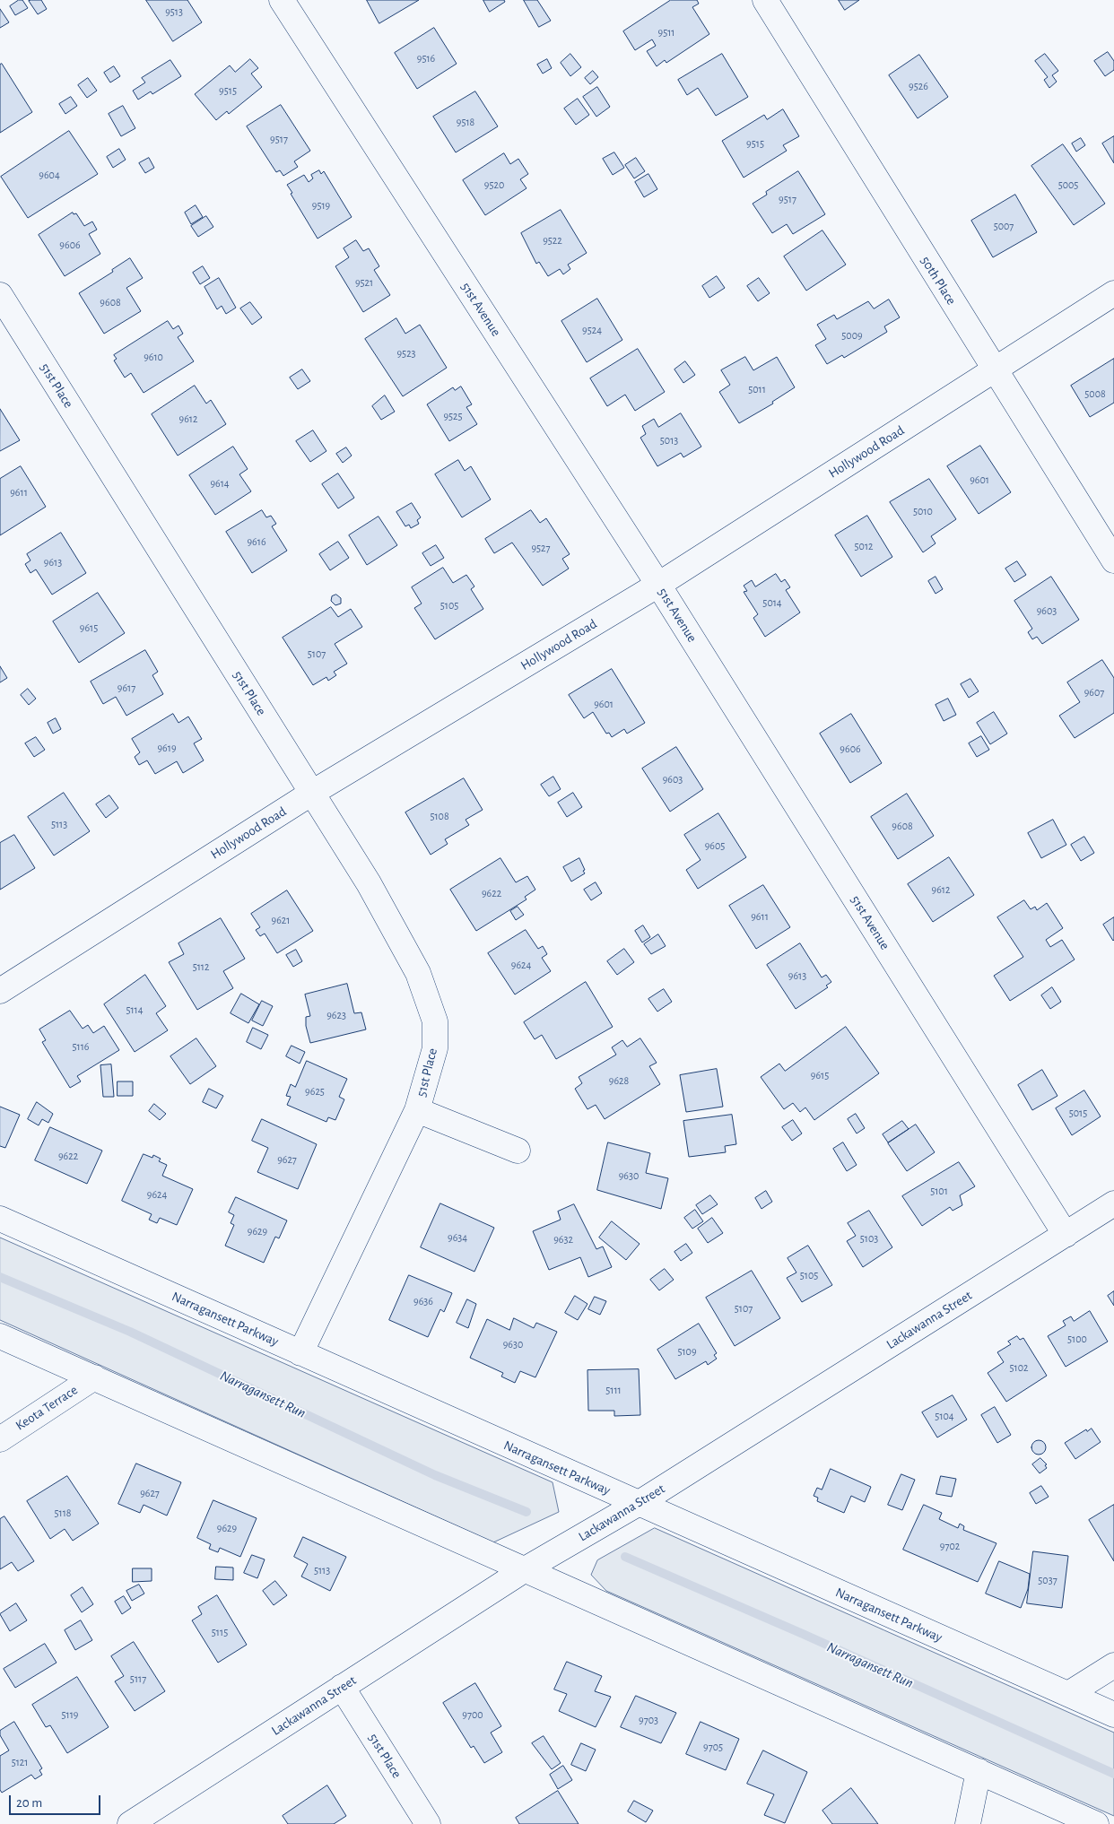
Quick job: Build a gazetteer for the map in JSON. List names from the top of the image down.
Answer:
{
  "streets": {
    "street": [
      "50th Place",
      "51st Avenue",
      "51st Place",
      "Hollywood Road",
      "Narragansett Parkway",
      "Lackawanna Street",
      "Keota Terrace"
    ]
  },
  "crossings": [
    ["50th Place", "Hollywood Road"],
    ["51st Avenue", "Hollywood Road"],
    ["51st Avenue", "Lackawanna Street"],
    ["51st Place", "Hollywood Road"],
    ["51st Place", "Narragansett Parkway"],
    ["51st Place", "Lackawanna Street"],
    ["Narragansett Parkway", "Lackawanna Street"]
  ],
  "water": ["Narragansett Run"],
  "house_numbers": [
    "9513",
    "9511",
    "9516",
    "9526",
    "9515",
    "9518",
    "9517",
    "9515",
    "9604",
    "9520",
    "5005",
    "9517",
    "9519",
    "5007",
    "9522",
    "9606",
    "9521",
    "9608",
    "9524",
    "5009",
    "9523",
    "9610",
    "5011",
    "5008",
    "9525",
    "9612",
    "5013",
    "9601",
    "9614",
    "9611",
    "5010",
    "9616",
    "5012",
    "9527",
    "9613",
    "5014",
    "5105",
    "9603",
    "9615",
    "5107",
    "9617",
    "9607",
    "9601",
    "9619",
    "9606",
    "9603",
    "5108",
    "5113",
    "9608",
    "9605",
    "9612",
    "9622",
    "9611",
    "9621",
    "9624",
    "5112",
    "9613",
    "5114",
    "9623",
    "5116",
    "9615",
    "9628",
    "9625",
    "5015",
    "9622",
    "9627",
    "9630",
    "5101",
    "9624",
    "9629",
    "9634",
    "5103",
    "9632",
    "5105",
    "9636",
    "5107",
    "5100",
    "9630",
    "5109",
    "5102",
    "5111",
    "5104",
    "9627",
    "5118",
    "9629",
    "9702",
    "5113",
    "5037",
    "5115",
    "5117",
    "5119",
    "9700",
    "9703",
    "9705",
    "5121"
  ],
  "scale_bar": "20 m"
}
